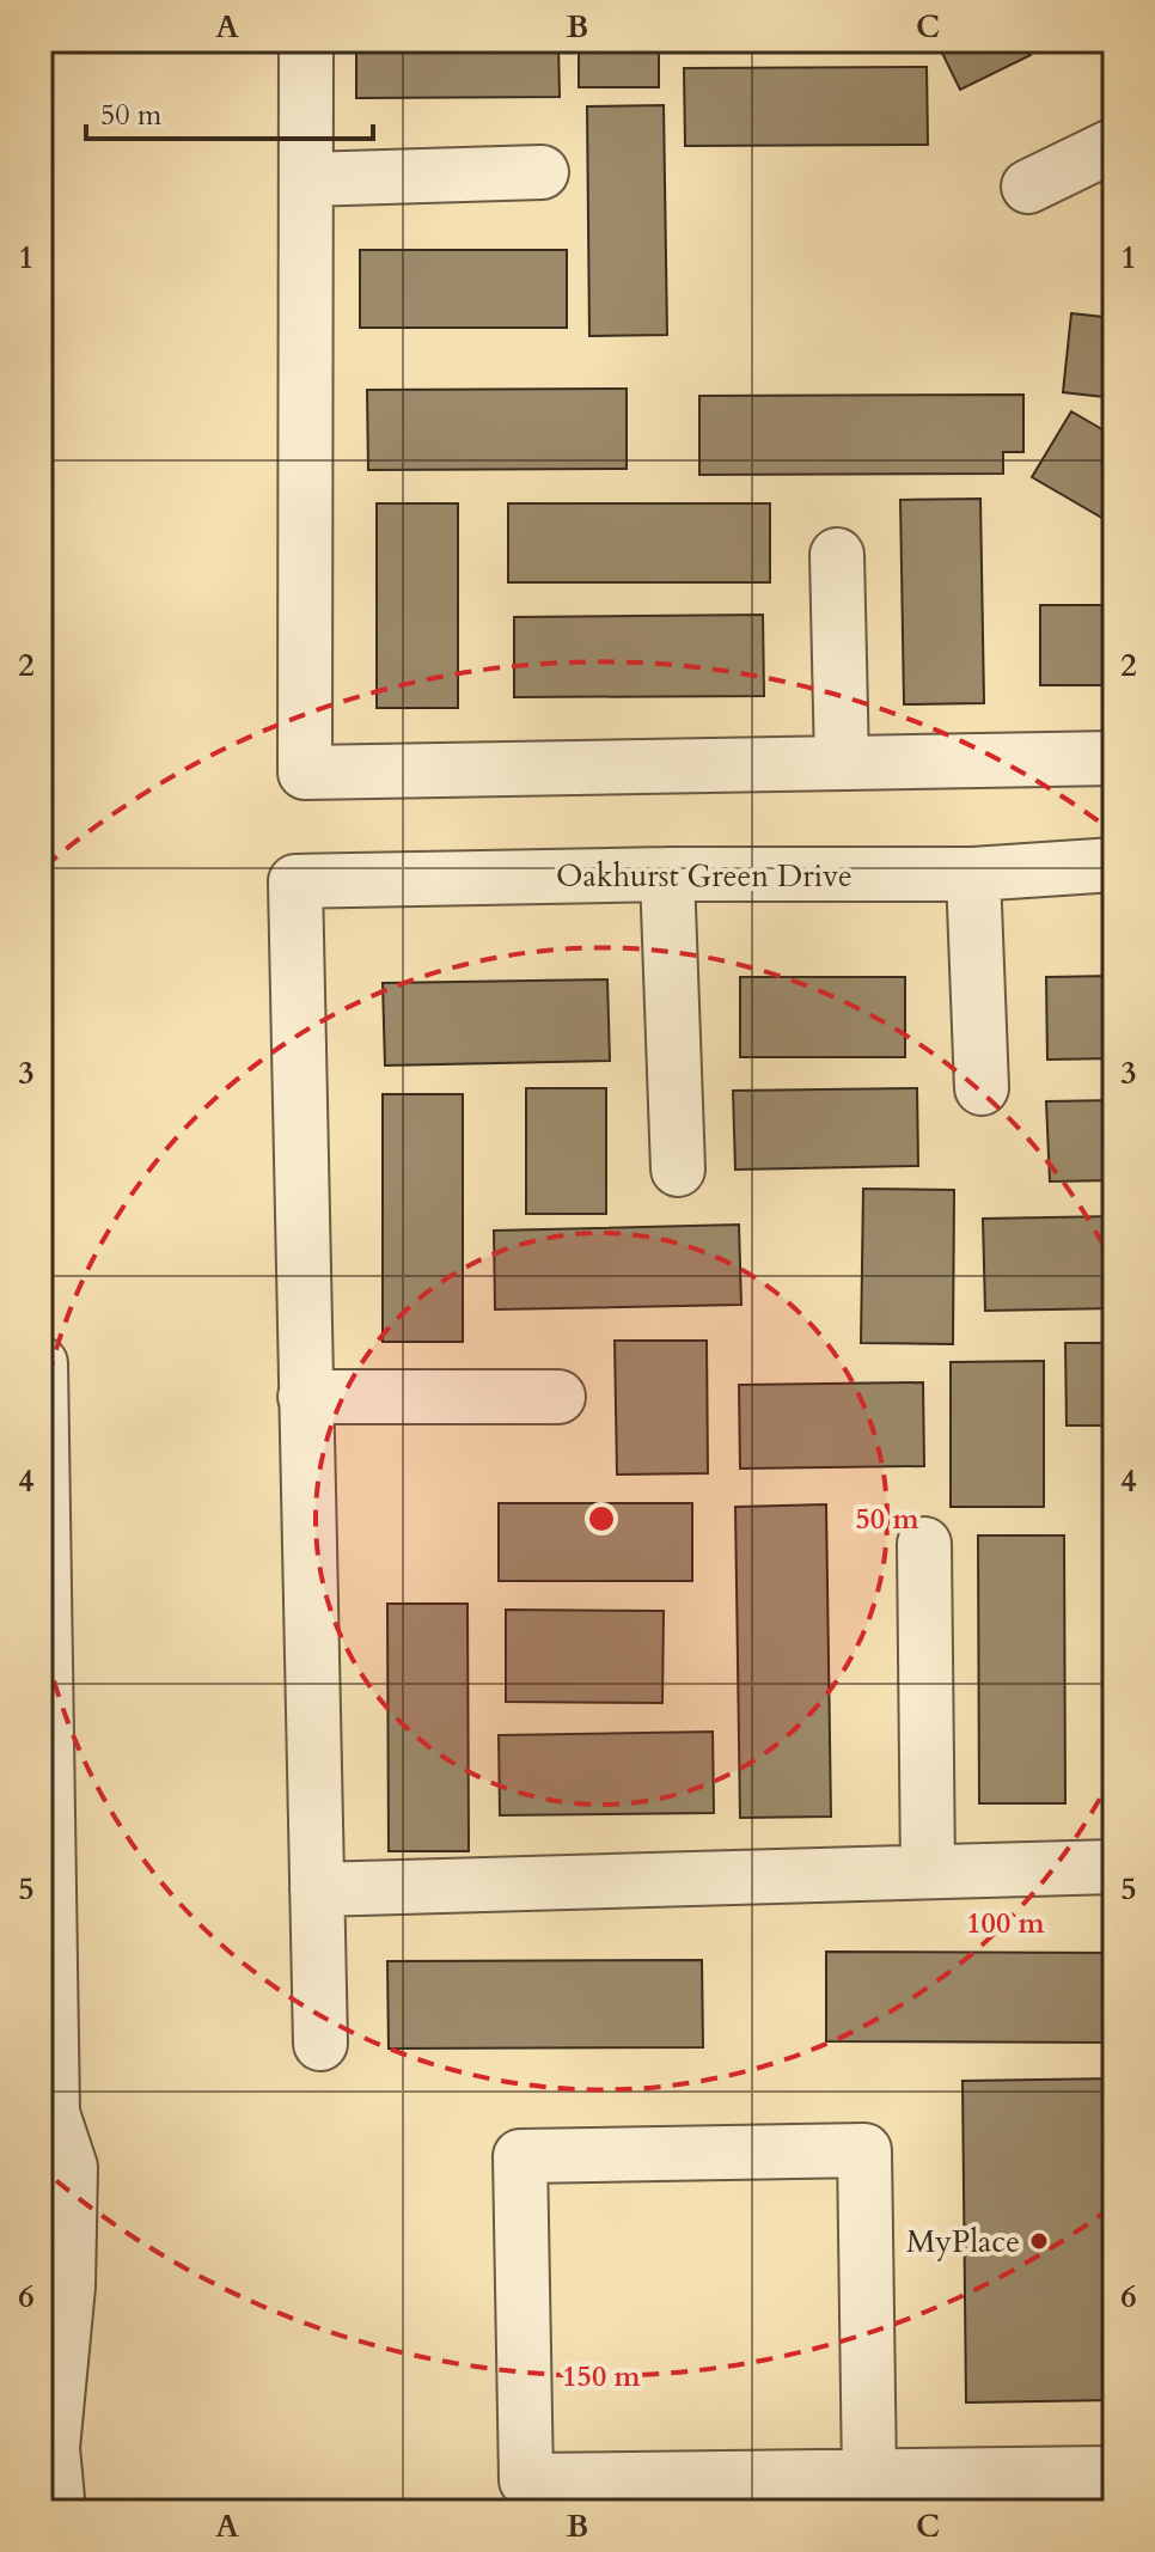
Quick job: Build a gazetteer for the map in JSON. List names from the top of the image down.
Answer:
{
  "streets": {
    "street": ["Oakhurst Green Drive"]
  },
  "places": ["MyPlace"],
  "scale_bar": "50 m",
  "grid": {
    "columns": ["A", "B", "C"],
    "rows": [
      "1",
      "2",
      "3",
      "4",
      "5",
      "6"
    ]
  },
  "rings": ["50 m", "100 m", "150 m"]
}
